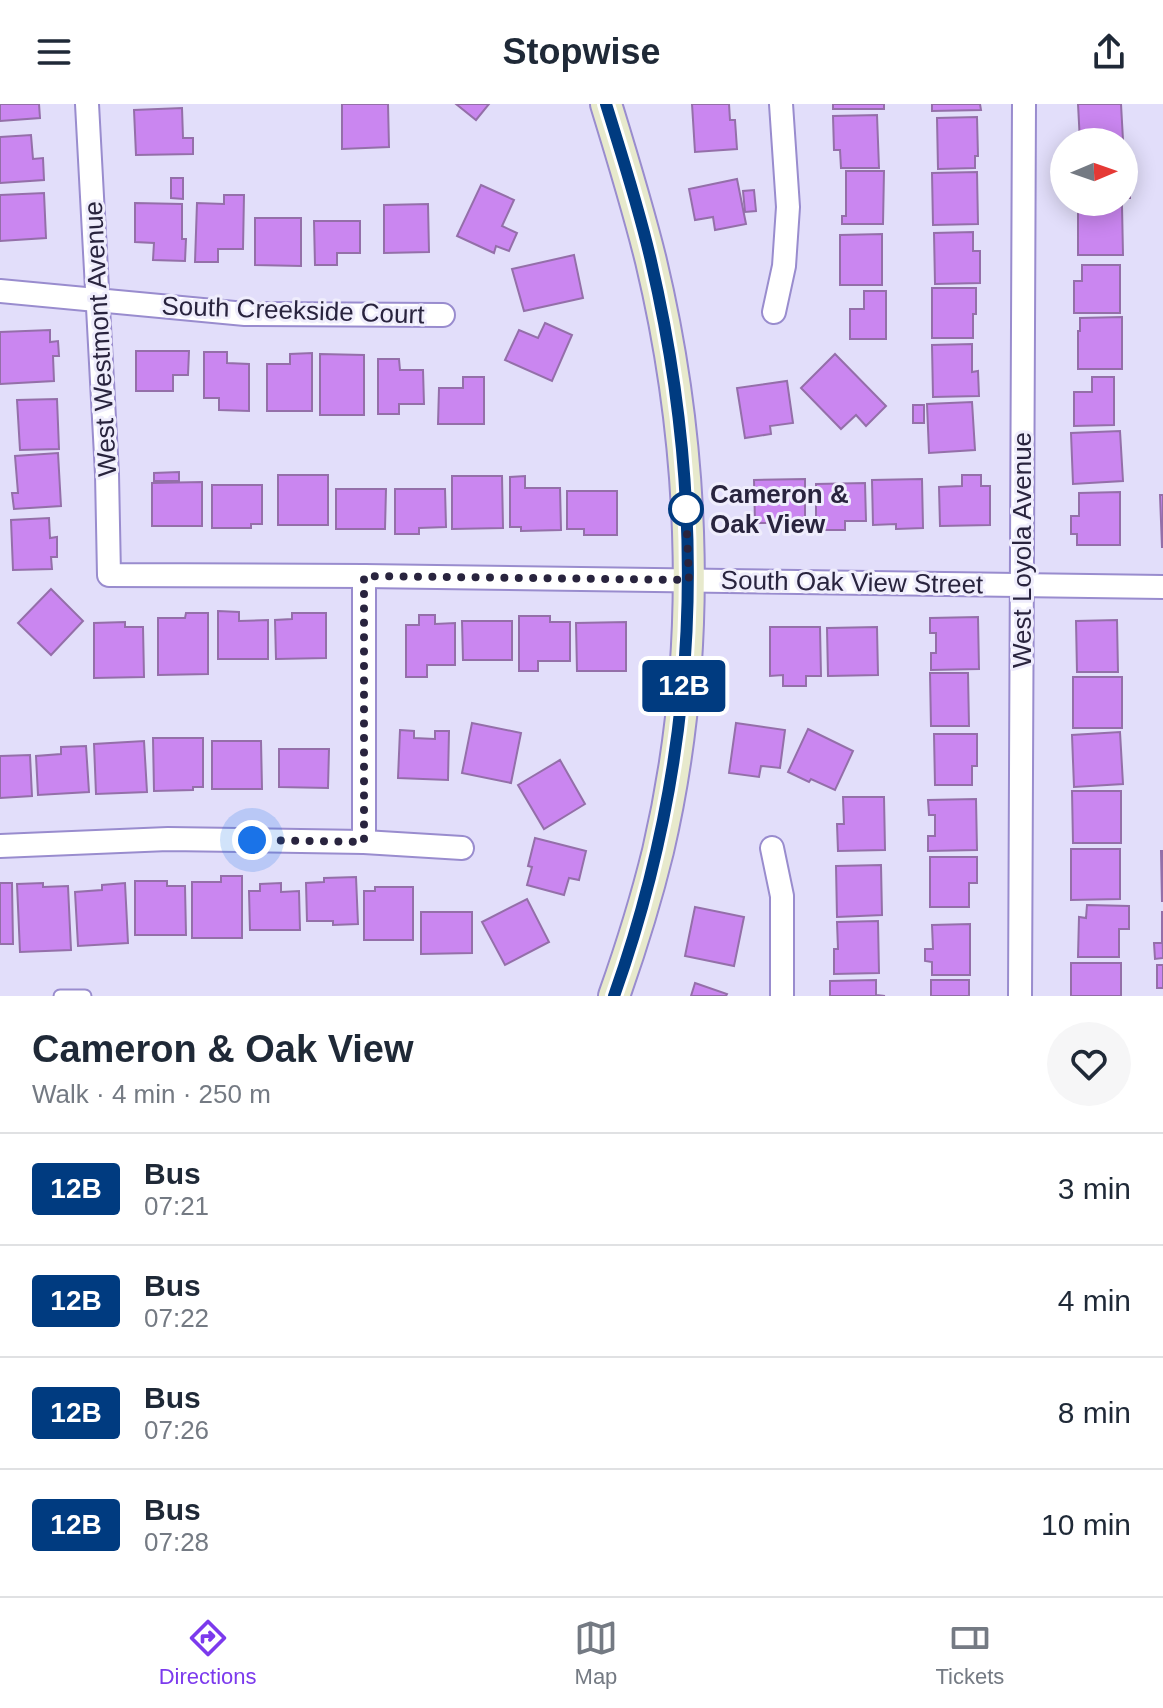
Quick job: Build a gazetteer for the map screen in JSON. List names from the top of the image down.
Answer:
{
  "streets": {
    "street": [
      "South Creekside Court",
      "West Westmont Avenue",
      "West Loyola Avenue",
      "South Oak View Street"
    ]
  },
  "crossings": [
    ["South Creekside Court", "West Westmont Avenue"],
    ["West Westmont Avenue", "South Oak View Street"],
    ["West Loyola Avenue", "South Oak View Street"]
  ],
  "places": ["Cameron & Oak View"],
  "lines": ["bus line 12B"],
  "north": "right",
  "page": {
    "header": "Stopwise",
    "on_map": "12B",
    "heading": ["Cameron & Oak View", "Walk · 4 min · 250 m"],
    "list": [
      {
        "mark": "12B",
        "name": "Bus",
        "note": "07:21",
        "value": "3 min"
      },
      {
        "mark": "12B",
        "name": "Bus",
        "note": "07:22",
        "value": "4 min"
      },
      {
        "mark": "12B",
        "name": "Bus",
        "note": "07:26",
        "value": "8 min"
      },
      {
        "mark": "12B",
        "name": "Bus",
        "note": "07:28",
        "value": "10 min"
      }
    ],
    "tabs": ["Directions", "Map", "Tickets"]
  }
}
